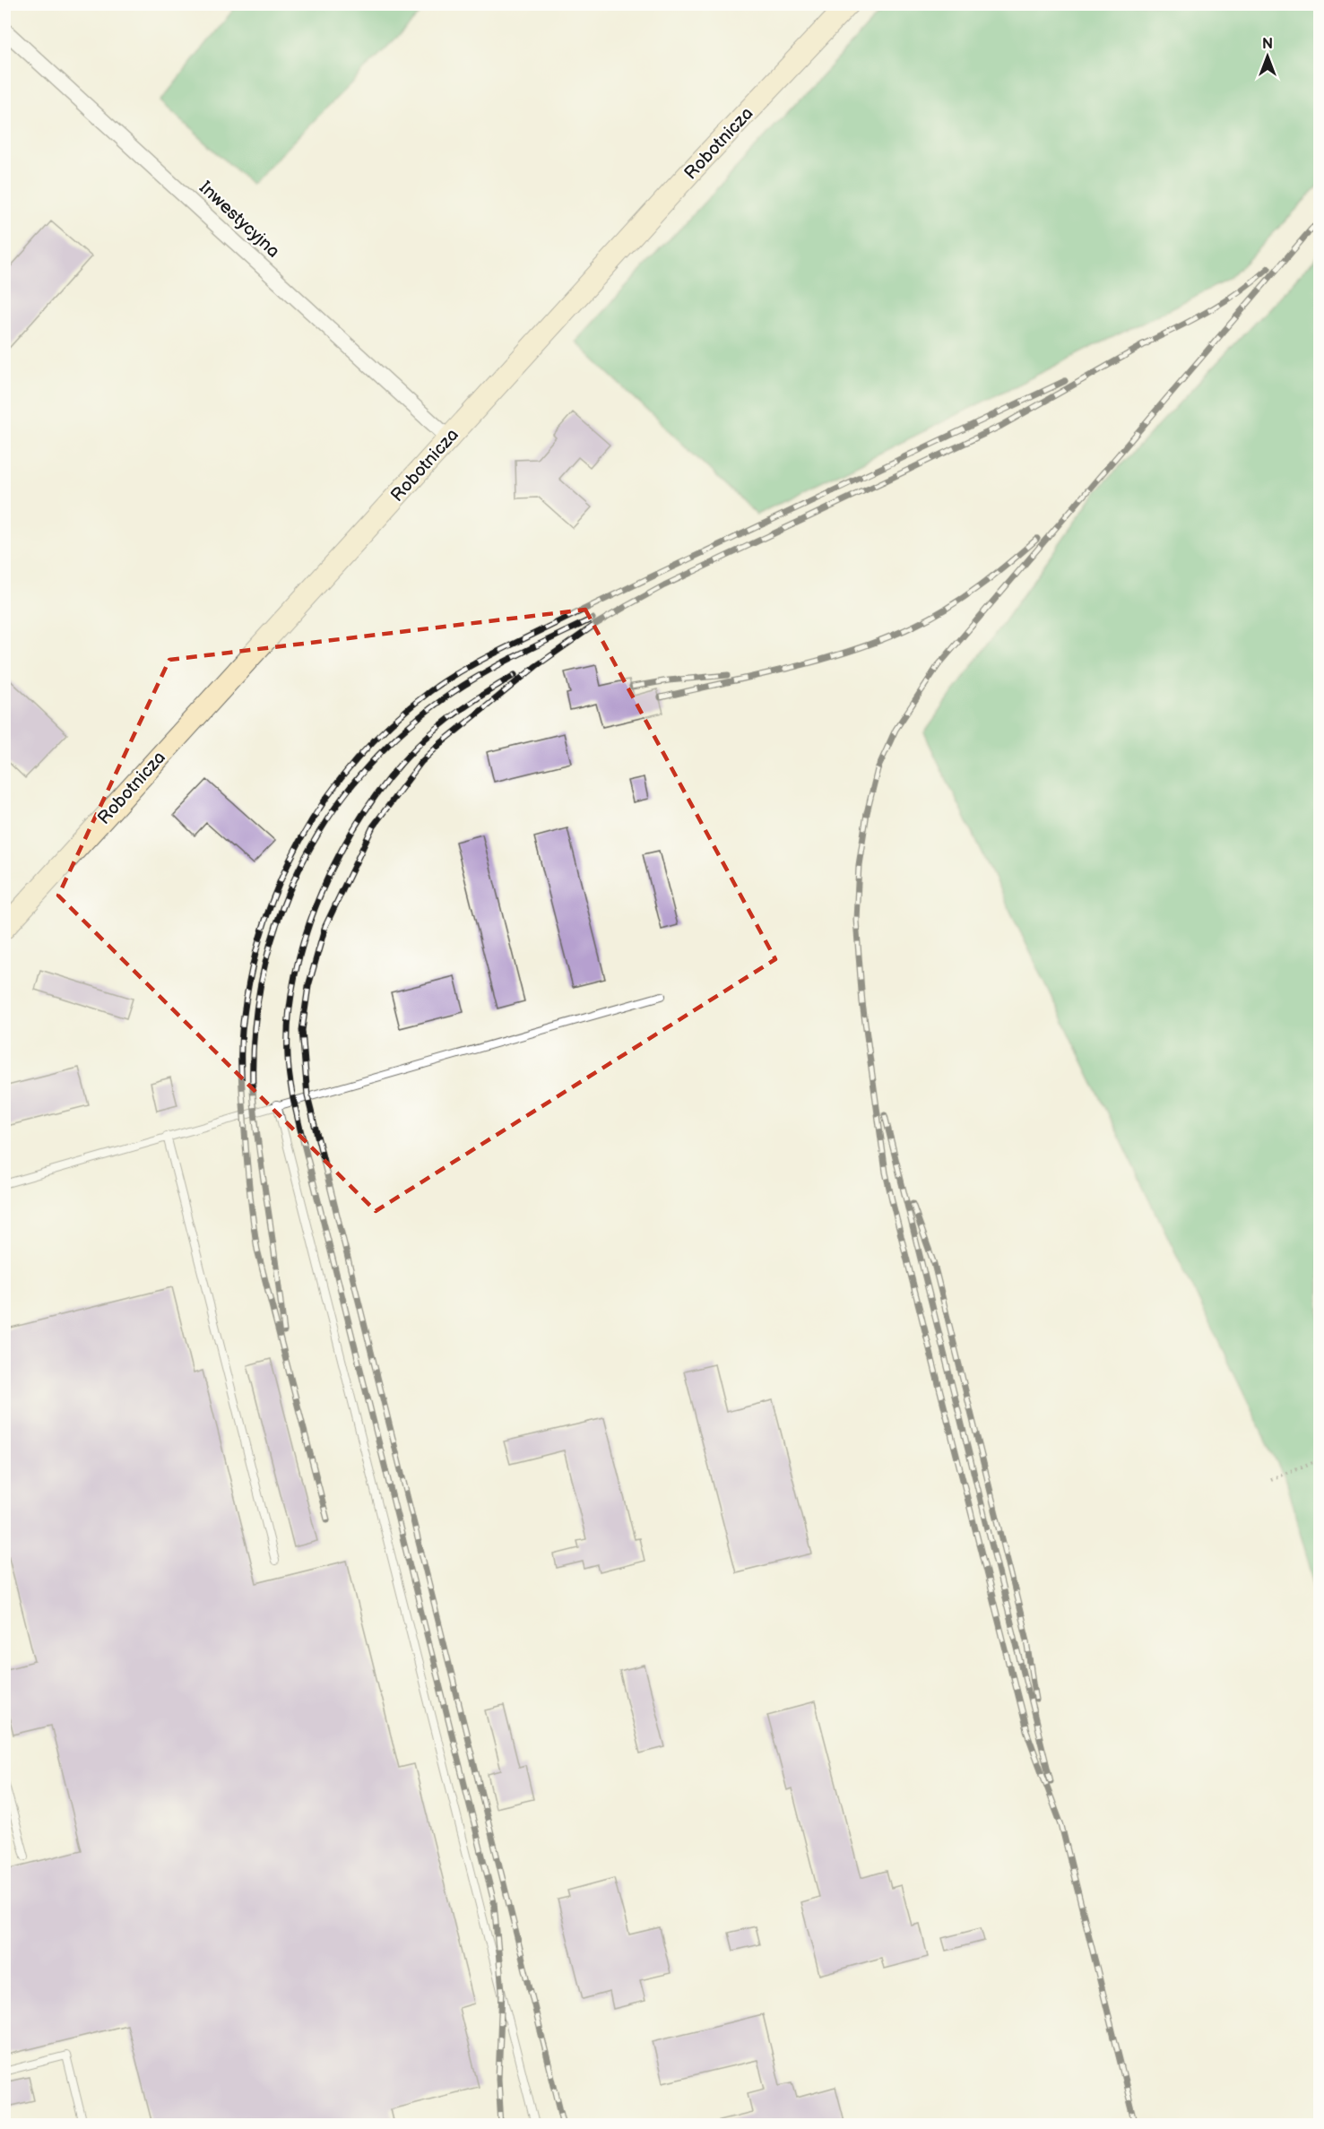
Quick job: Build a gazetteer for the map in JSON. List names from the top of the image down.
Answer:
{
  "streets": {
    "street": ["Robotnicza", "Inwestycyjna"]
  },
  "crossings": [
    ["Robotnicza", "Inwestycyjna"]
  ],
  "north": "top"
}
